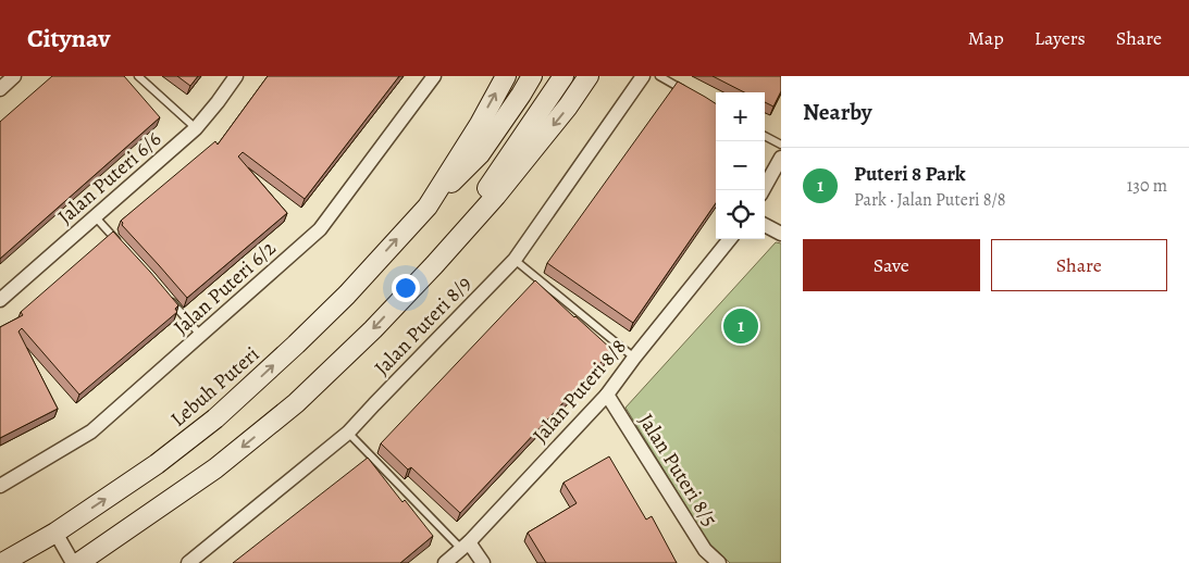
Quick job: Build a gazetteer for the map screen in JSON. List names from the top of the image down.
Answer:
{
  "streets": {
    "main road": ["Lebuh Puteri"],
    "street": [
      "Jalan Puteri 6/6",
      "Jalan Puteri 6/2",
      "Jalan Puteri 8/9",
      "Jalan Puteri 8/8",
      "Jalan Puteri 8/5"
    ]
  },
  "crossings": [
    ["Jalan Puteri 8/8", "Jalan Puteri 8/5"]
  ],
  "page": {
    "header": "Citynav",
    "nav": ["Map", "Layers", "Share"],
    "heading": "Nearby",
    "map_buttons": ["+", "−"],
    "list": [
      {
        "mark": "1",
        "name": "Puteri 8 Park",
        "note": "Park · Jalan Puteri 8/8",
        "value": "130 m"
      }
    ],
    "buttons": ["Save", "Share"],
    "pins": "1"
  }
}
